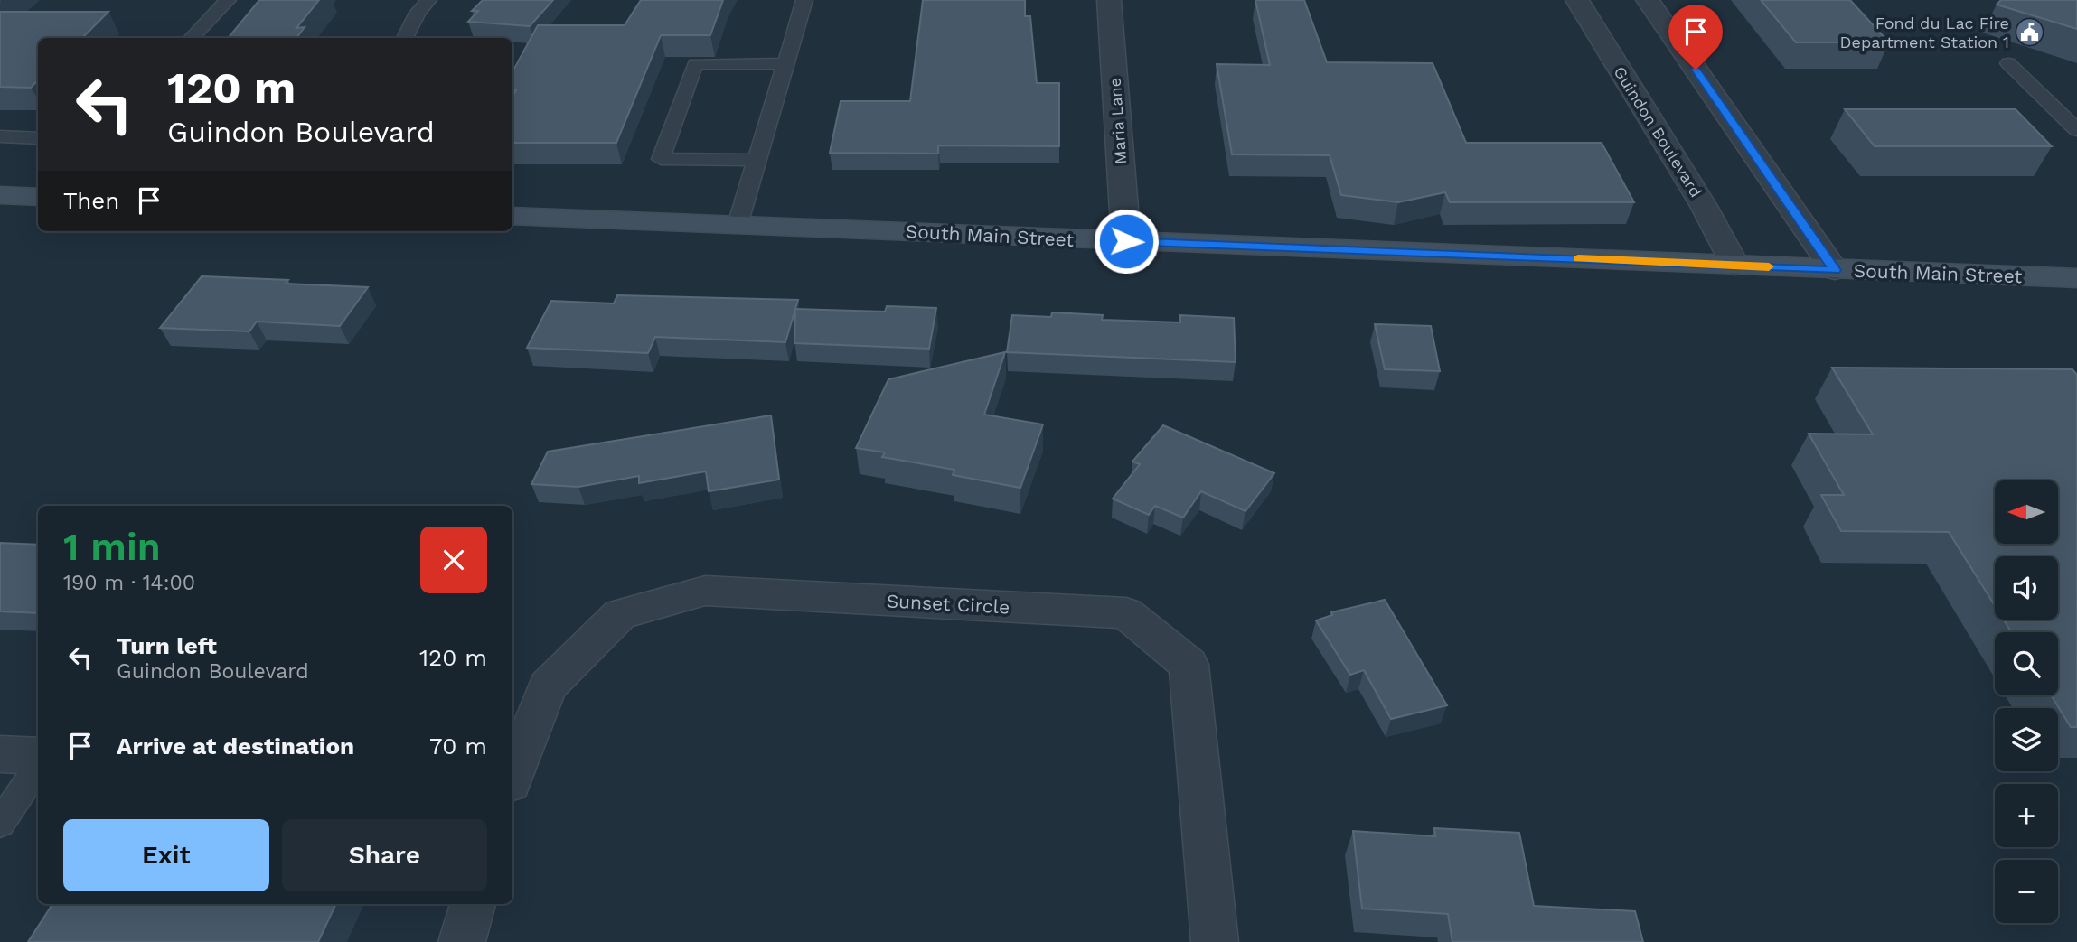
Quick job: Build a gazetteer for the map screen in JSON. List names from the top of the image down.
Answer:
{
  "streets": {
    "main road": ["South Main Street"],
    "street": ["Maria Lane", "Guindon Boulevard", "Sunset Circle"]
  },
  "crossings": [
    ["Maria Lane", "South Main Street"],
    ["Guindon Boulevard", "South Main Street"]
  ],
  "places": {
    "public building": ["Fond du Lac Fire Department Station 1"]
  },
  "north": "left",
  "page": {
    "turn": ["120 m", "Guindon Boulevard"],
    "then": "Then",
    "map_buttons": ["+", "−"],
    "heading": ["1 min", "190 m · 14:00"],
    "list": [
      {
        "name": "Turn left",
        "note": "Guindon Boulevard",
        "value": "120 m"
      },
      {
        "name": "Arrive at destination",
        "value": "70 m"
      }
    ],
    "buttons": ["Exit", "Share"]
  }
}
